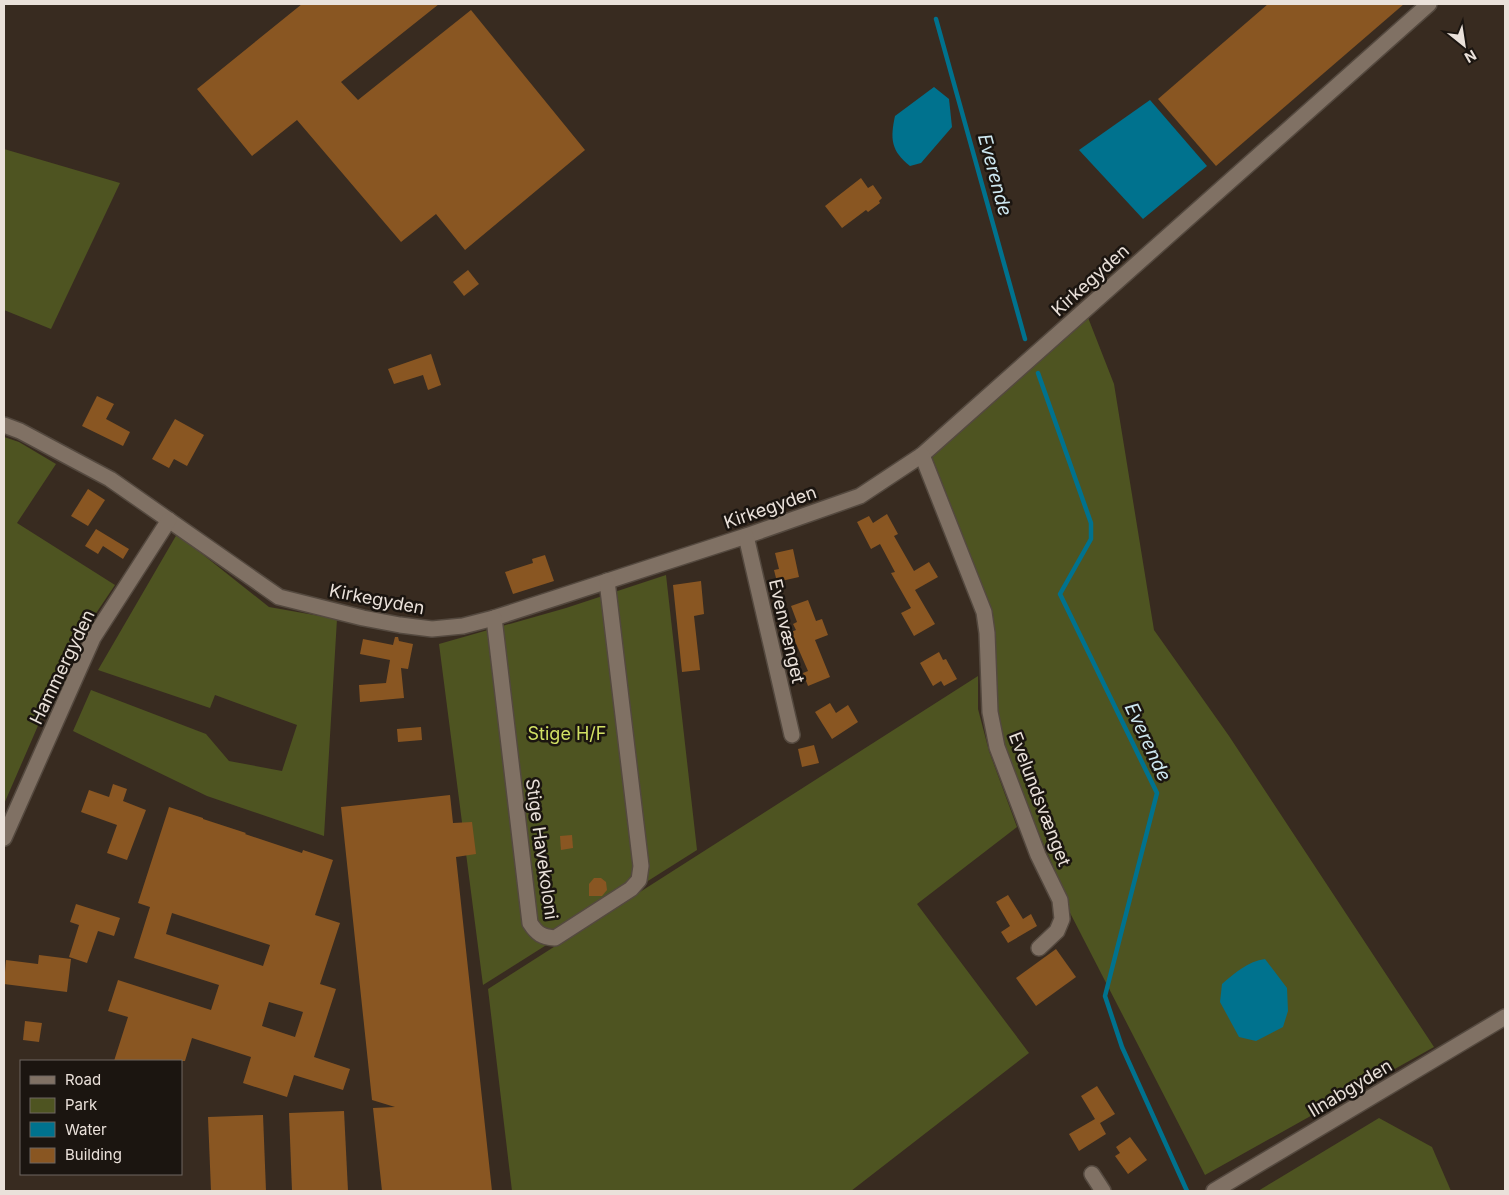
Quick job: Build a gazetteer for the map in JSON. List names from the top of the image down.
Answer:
{
  "streets": {
    "street": [
      "Kirkegyden",
      "Evenvænget",
      "Hammergyden",
      "Evelundsvænget",
      "Stige Havekoloni",
      "Ilnabgyden"
    ]
  },
  "crossings": [
    ["Kirkegyden", "Evenvænget"],
    ["Kirkegyden", "Hammergyden"],
    ["Kirkegyden", "Evelundsvænget"],
    ["Kirkegyden", "Stige Havekoloni"]
  ],
  "water": ["Everende"],
  "parks": ["Stige H/F"],
  "legend": [
    "Road",
    "Park",
    "Water",
    "Building"
  ],
  "north": "bottom right"
}
